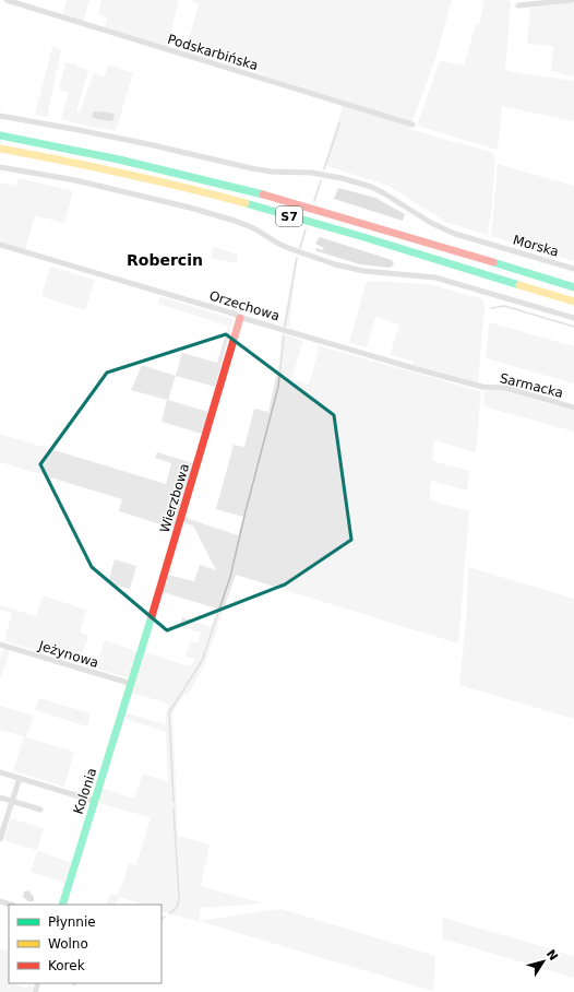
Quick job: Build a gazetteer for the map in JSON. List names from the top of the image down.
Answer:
{
  "streets": {
    "main road": ["S7", "Wierzbowa", "Kolonia"],
    "street": [
      "Podskarbińska",
      "Morska",
      "Orzechowa",
      "Sarmacka",
      "Jeżynowa"
    ]
  },
  "crossings": [
    ["Orzechowa", "Sarmacka"],
    ["Orzechowa", "Wierzbowa"],
    ["Wierzbowa", "Jeżynowa"],
    ["Wierzbowa", "Kolonia"],
    ["Jeżynowa", "Kolonia"]
  ],
  "districts": ["Robercin"],
  "legend": ["Płynnie", "Wolno", "Korek"],
  "north": "top right"
}
